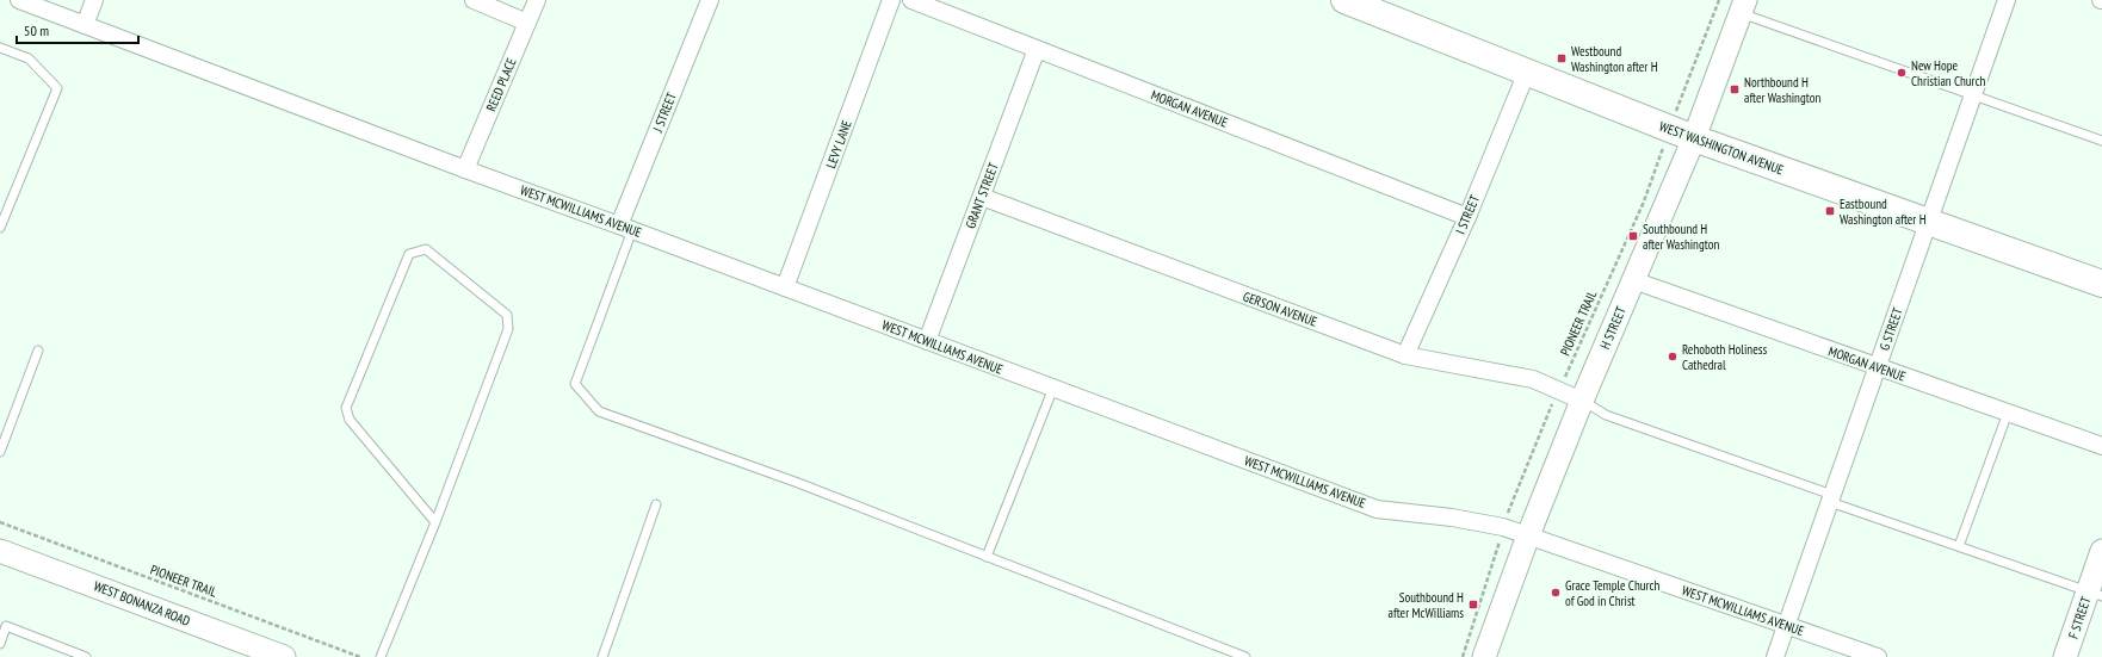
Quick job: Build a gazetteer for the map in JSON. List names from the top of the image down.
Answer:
{
  "streets": {
    "main road": ["WEST WASHINGTON AVENUE"],
    "street": [
      "REED PLACE",
      "MORGAN AVENUE",
      "J STREET",
      "LEVY LANE",
      "GRANT STREET",
      "WEST MCWILLIAMS AVENUE",
      "I STREET",
      "GERSON AVENUE",
      "H STREET",
      "G STREET",
      "WEST BONANZA ROAD",
      "F STREET"
    ],
    "path": ["PIONEER TRAIL"]
  },
  "crossings": [
    ["REED PLACE", "WEST MCWILLIAMS AVENUE"],
    ["MORGAN AVENUE", "GRANT STREET"],
    ["MORGAN AVENUE", "I STREET"],
    ["MORGAN AVENUE", "H STREET"],
    ["MORGAN AVENUE", "G STREET"],
    ["J STREET", "WEST MCWILLIAMS AVENUE"],
    ["LEVY LANE", "WEST MCWILLIAMS AVENUE"],
    ["WEST WASHINGTON AVENUE", "I STREET"],
    ["WEST WASHINGTON AVENUE", "PIONEER TRAIL"],
    ["WEST WASHINGTON AVENUE", "H STREET"],
    ["WEST WASHINGTON AVENUE", "G STREET"],
    ["GRANT STREET", "WEST MCWILLIAMS AVENUE"],
    ["GRANT STREET", "GERSON AVENUE"],
    ["WEST MCWILLIAMS AVENUE", "PIONEER TRAIL"],
    ["WEST MCWILLIAMS AVENUE", "H STREET"],
    ["WEST MCWILLIAMS AVENUE", "G STREET"],
    ["I STREET", "GERSON AVENUE"],
    ["GERSON AVENUE", "PIONEER TRAIL"],
    ["GERSON AVENUE", "H STREET"]
  ],
  "places": {
    "transit": [
      "Westbound Washington after H",
      "Northbound H after Washington",
      "Eastbound Washington after H",
      "Southbound H after Washington",
      "Southbound H after McWilliams"
    ],
    "other": ["New Hope Christian Church", "Rehoboth Holiness Cathedral", "Grace Temple Church of God in Christ"]
  },
  "scale_bar": "50 m"
}
